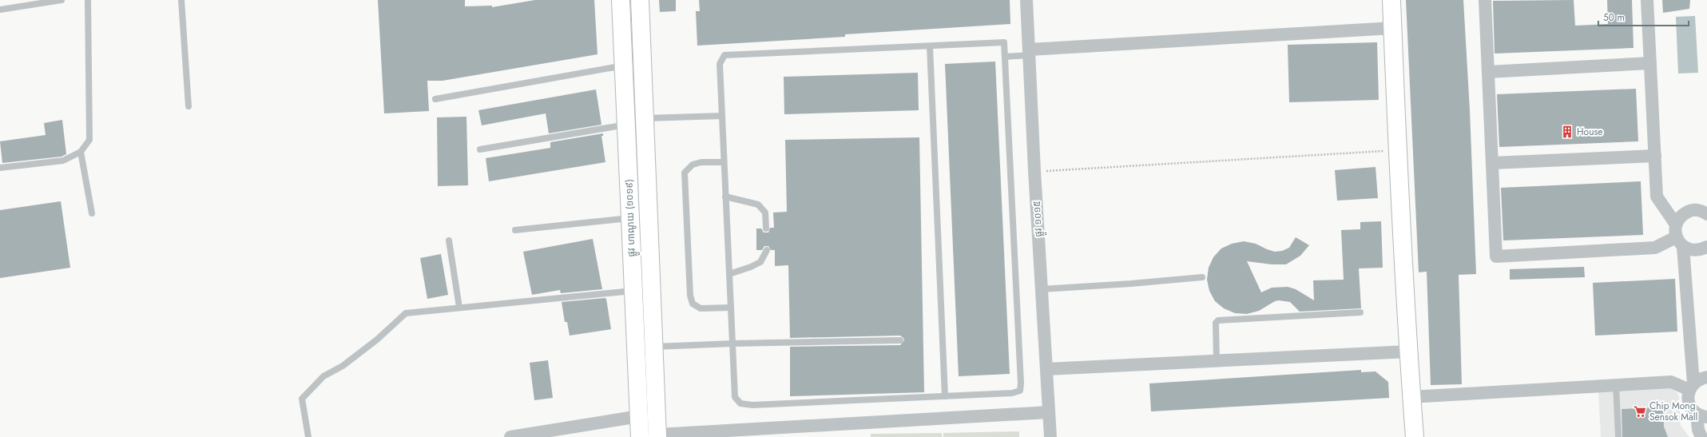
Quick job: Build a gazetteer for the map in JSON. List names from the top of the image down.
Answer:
{
  "streets": {
    "main road": ["ផ្លូវ ហាណូយ (១០១៩)"],
    "street": ["ផ្លូវ ១០១៥"]
  },
  "places": {
    "building": ["House"],
    "supermarket": ["Chip Mong Sensok Mall"]
  },
  "scale_bar": "50 m"
}
